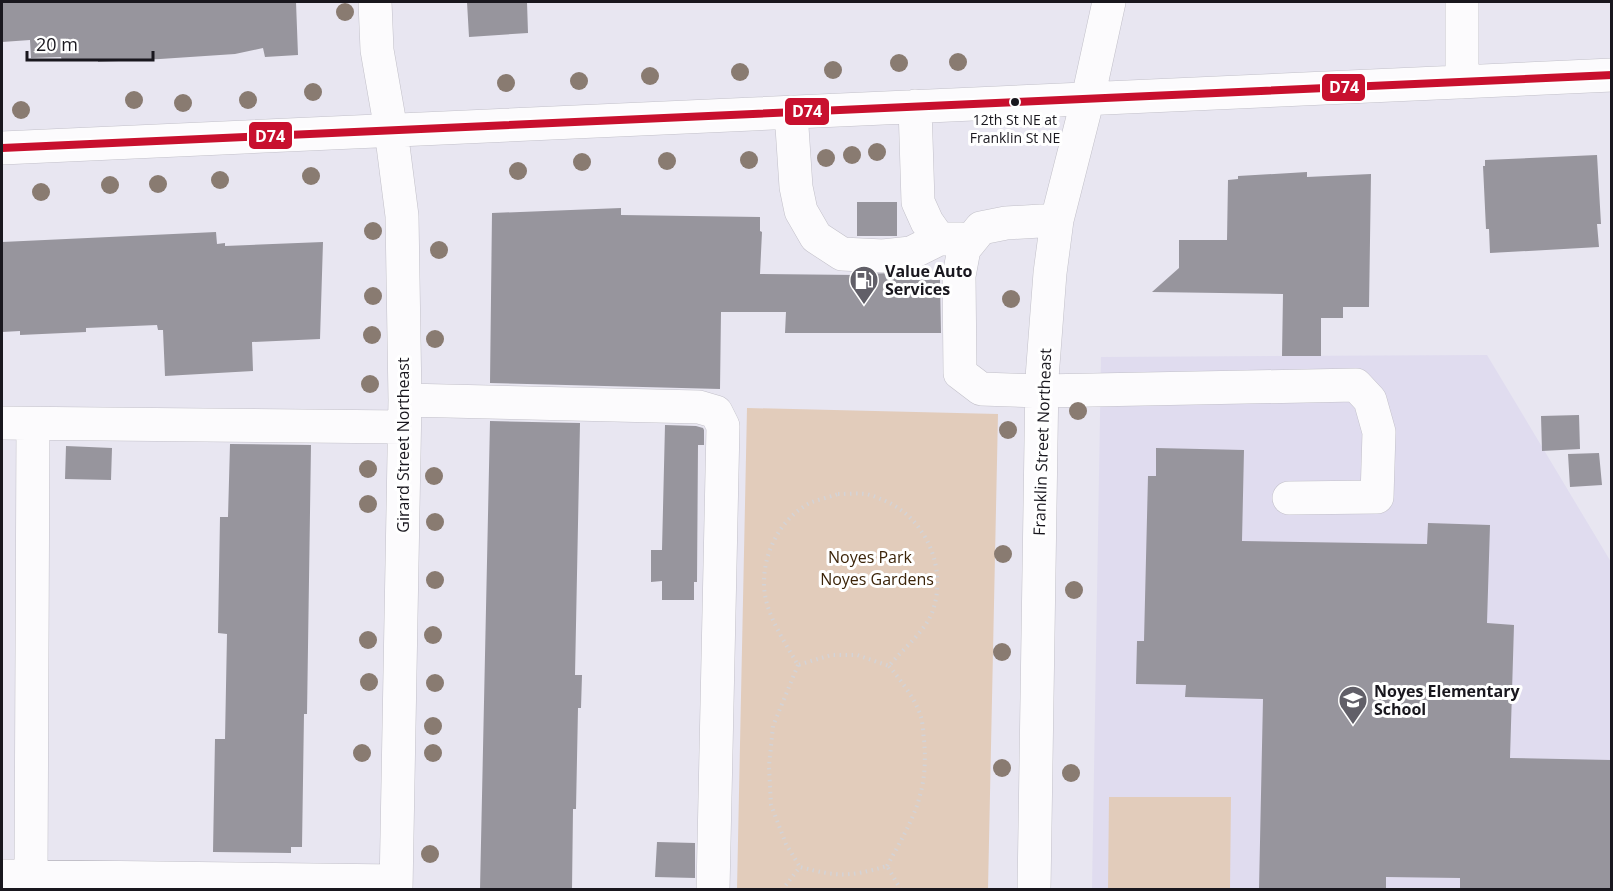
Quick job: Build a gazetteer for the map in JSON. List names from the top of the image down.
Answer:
{
  "streets": {
    "street": ["Franklin Street Northeast", "Girard Street Northeast"]
  },
  "parks": ["Noyes Park", "Noyes Gardens"],
  "places": {
    "other": ["12th St NE at Franklin St NE"],
    "fuel station": ["Value Auto Services"],
    "school or university": ["Noyes Elementary School"]
  },
  "lines": ["transit line D74"],
  "scale_bar": "20 m"
}
